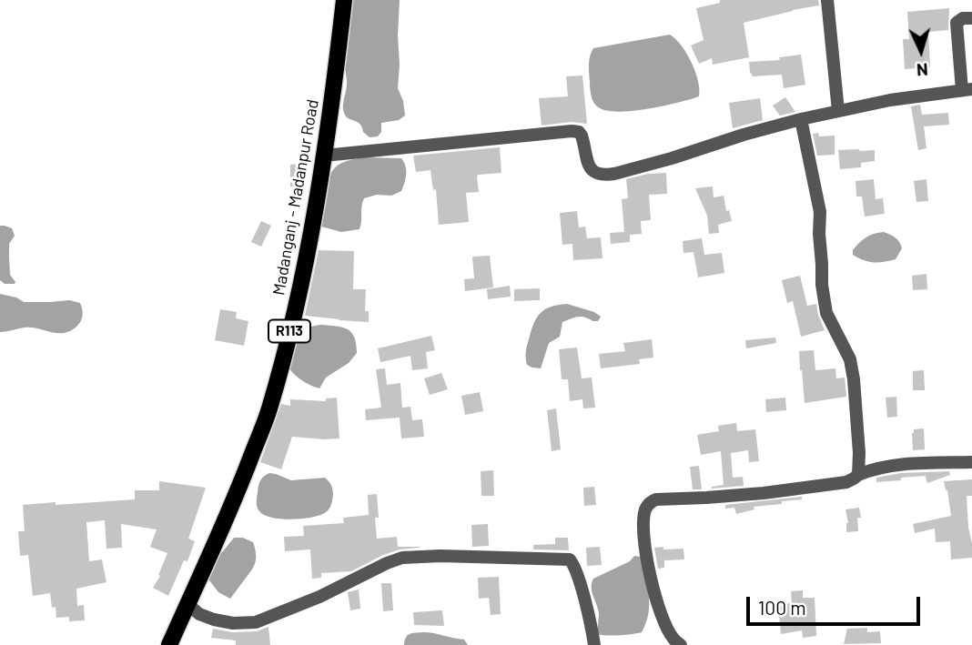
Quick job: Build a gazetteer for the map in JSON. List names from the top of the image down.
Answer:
{
  "streets": {
    "main road": ["Madanganj - Madanpur Road", "R113"]
  },
  "scale_bar": "100 m",
  "north": "bottom"
}
